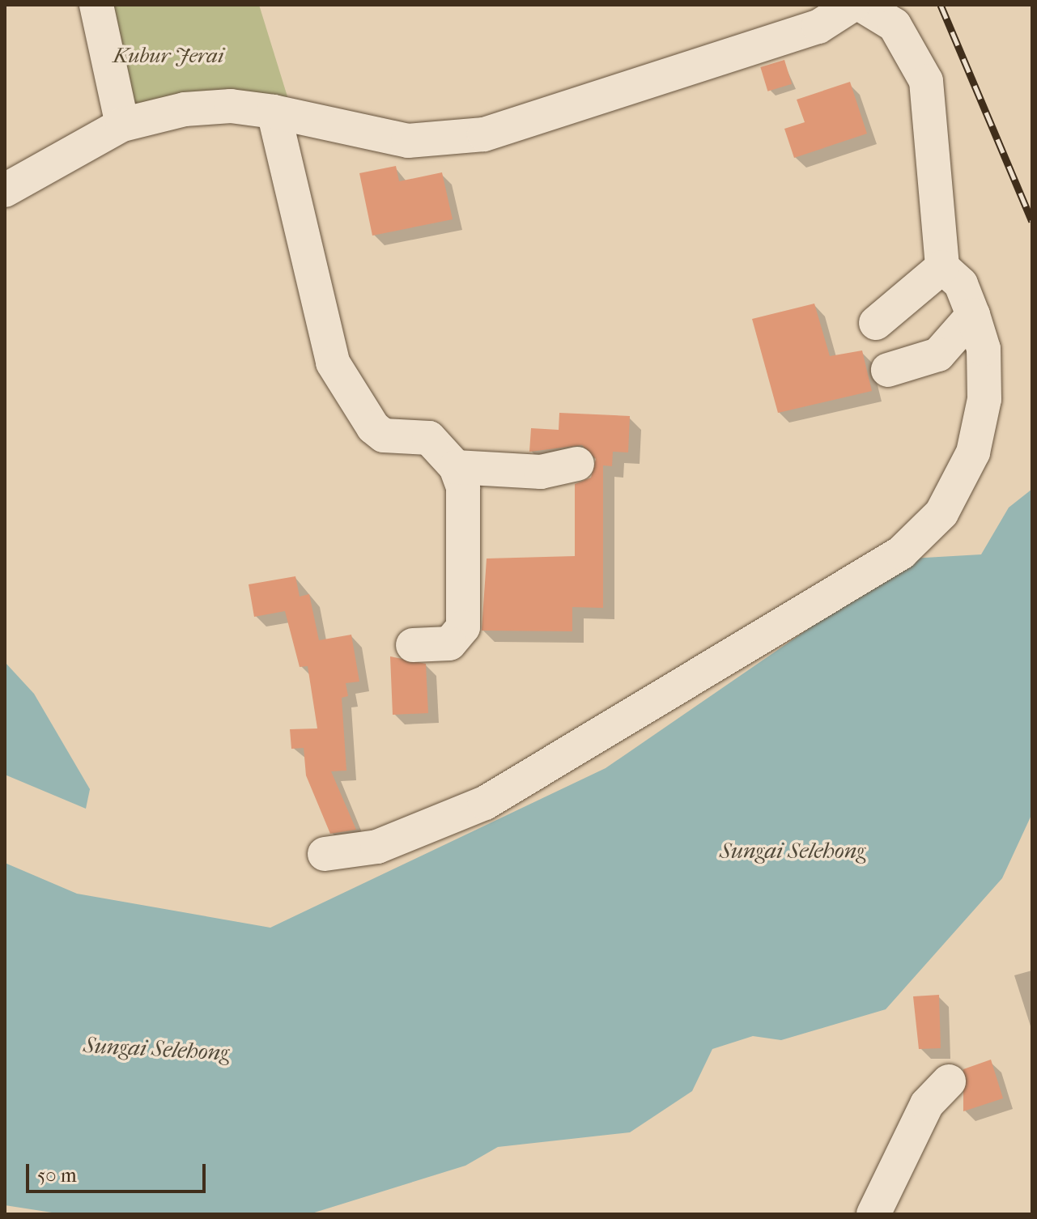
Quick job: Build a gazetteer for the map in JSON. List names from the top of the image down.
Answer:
{
  "water": ["Sungai Selehong"],
  "parks": ["Kubur Jerai"],
  "scale_bar": "50 m"
}
